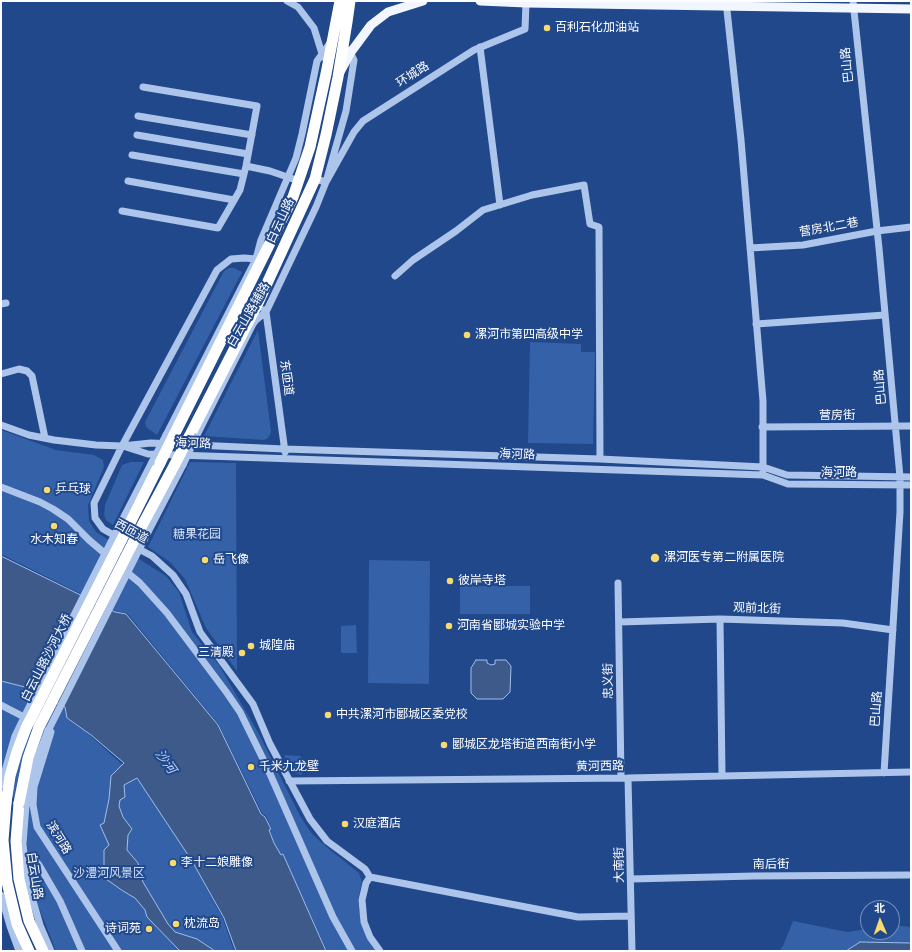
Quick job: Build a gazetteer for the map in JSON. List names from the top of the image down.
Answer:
{
  "streets": {
    "highway": ["白云山路", "白云山路沙河大桥"],
    "street": [
      "巴山路",
      "环城路",
      "营房北二巷",
      "白云山路辅路",
      "东匝道",
      "营房街",
      "海河路",
      "西匝道",
      "观前北街",
      "忠义街",
      "黄河西路",
      "滨河路",
      "大南街",
      "南后街"
    ]
  },
  "crossings": [
    ["巴山路", "营房北二巷"],
    ["巴山路", "营房街"],
    ["巴山路", "海河路"],
    ["巴山路", "观前北街"],
    ["巴山路", "黄河西路"],
    ["环城路", "白云山路辅路"],
    ["白云山路", "白云山路辅路"],
    ["白云山路", "西匝道"],
    ["白云山路", "白云山路沙河大桥"],
    ["白云山路辅路", "东匝道"],
    ["东匝道", "海河路"],
    ["海河路", "西匝道"],
    ["西匝道", "黄河西路"],
    ["观前北街", "忠义街"],
    ["忠义街", "黄河西路"],
    ["忠义街", "大南街"],
    ["黄河西路", "大南街"],
    ["大南街", "南后街"]
  ],
  "water": ["沙河"],
  "parks": ["糖果花园", "沙澧河风景区"],
  "places": [
    "百利石化加油站",
    "漯河市第四高级中学",
    "乒乓球",
    "水木知春",
    "漯河医专第二附属医院",
    "岳飞像",
    "彼岸寺塔",
    "河南省郾城实验中学",
    "城隍庙",
    "三清殿",
    "中共漯河市郾城区委党校",
    "郾城区龙塔街道西南街小学",
    "千米九龙壁",
    "汉庭酒店",
    "李十二娘雕像",
    "枕流岛",
    "诗词苑"
  ],
  "north": "top"
}
